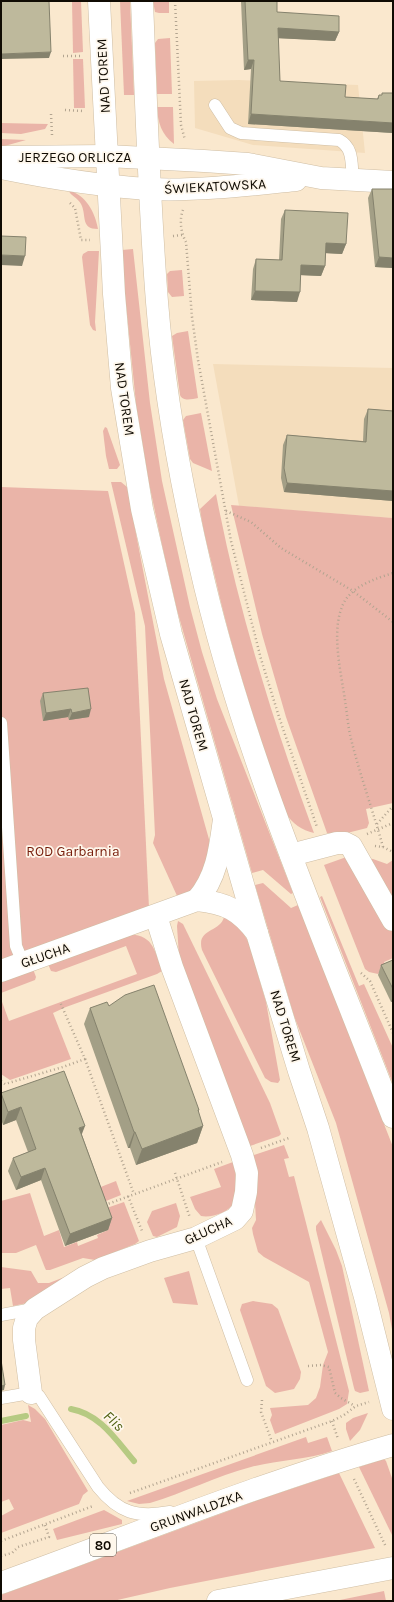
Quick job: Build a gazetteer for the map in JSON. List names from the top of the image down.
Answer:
{
  "streets": {
    "main road": [
      "NAD TOREM",
      "JERZEGO ORLICZA",
      "ŚWIEKATOWSKA",
      "GŁUCHA",
      "GRUNWALDZKA",
      "80"
    ]
  },
  "crossings": [
    ["NAD TOREM", "JERZEGO ORLICZA"],
    ["NAD TOREM", "ŚWIEKATOWSKA"],
    ["JERZEGO ORLICZA", "ŚWIEKATOWSKA"]
  ],
  "water": ["Flis"],
  "parks": ["ROD Garbarnia"]
}
